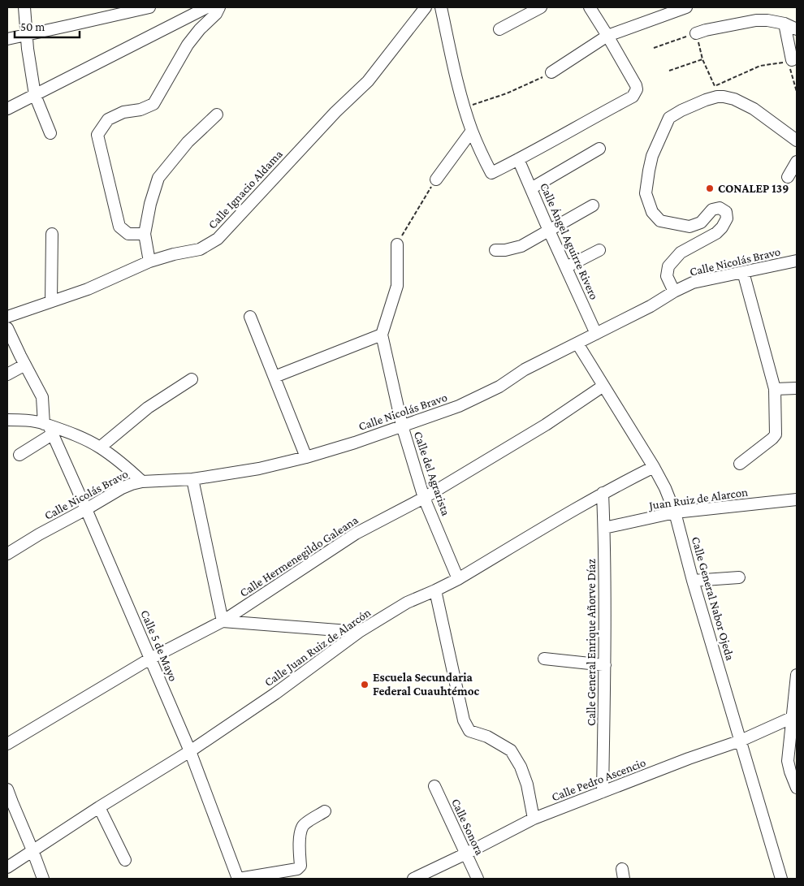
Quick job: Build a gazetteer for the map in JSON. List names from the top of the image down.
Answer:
{
  "streets": {
    "street": [
      "Calle Ignacio Aldama",
      "Calle Ángel Aguirre Rivero",
      "Calle Nicolás Bravo",
      "Calle del Agrarista",
      "Juan Ruiz de Alarcon",
      "Calle Hermenegildo Galeana",
      "Calle General Nabor Ojeda",
      "Calle General Enrique Añorve Díaz",
      "Calle 5 de Mayo",
      "Calle Juan Ruiz de Alarcón",
      "Calle Pedro Ascencio",
      "Calle Sonora"
    ]
  },
  "crossings": [
    ["Calle Ángel Aguirre Rivero", "Calle Nicolás Bravo"],
    ["Calle Nicolás Bravo", "Calle del Agrarista"],
    ["Calle Nicolás Bravo", "Calle General Nabor Ojeda"],
    ["Calle Nicolás Bravo", "Calle 5 de Mayo"],
    ["Calle del Agrarista", "Calle Hermenegildo Galeana"],
    ["Calle del Agrarista", "Calle Juan Ruiz de Alarcón"],
    ["Juan Ruiz de Alarcon", "Calle General Nabor Ojeda"],
    ["Juan Ruiz de Alarcon", "Calle General Enrique Añorve Díaz"],
    ["Calle Hermenegildo Galeana", "Calle General Nabor Ojeda"],
    ["Calle Hermenegildo Galeana", "Calle 5 de Mayo"],
    ["Calle General Nabor Ojeda", "Calle Juan Ruiz de Alarcón"],
    ["Calle General Nabor Ojeda", "Calle Pedro Ascencio"],
    ["Calle General Enrique Añorve Díaz", "Calle Juan Ruiz de Alarcón"],
    ["Calle General Enrique Añorve Díaz", "Calle Pedro Ascencio"],
    ["Calle 5 de Mayo", "Calle Juan Ruiz de Alarcón"],
    ["Calle Pedro Ascencio", "Calle Sonora"]
  ],
  "places": ["CONALEP 139", "Escuela Secundaria Federal Cuauhtémoc"],
  "scale_bar": "50 m"
}
